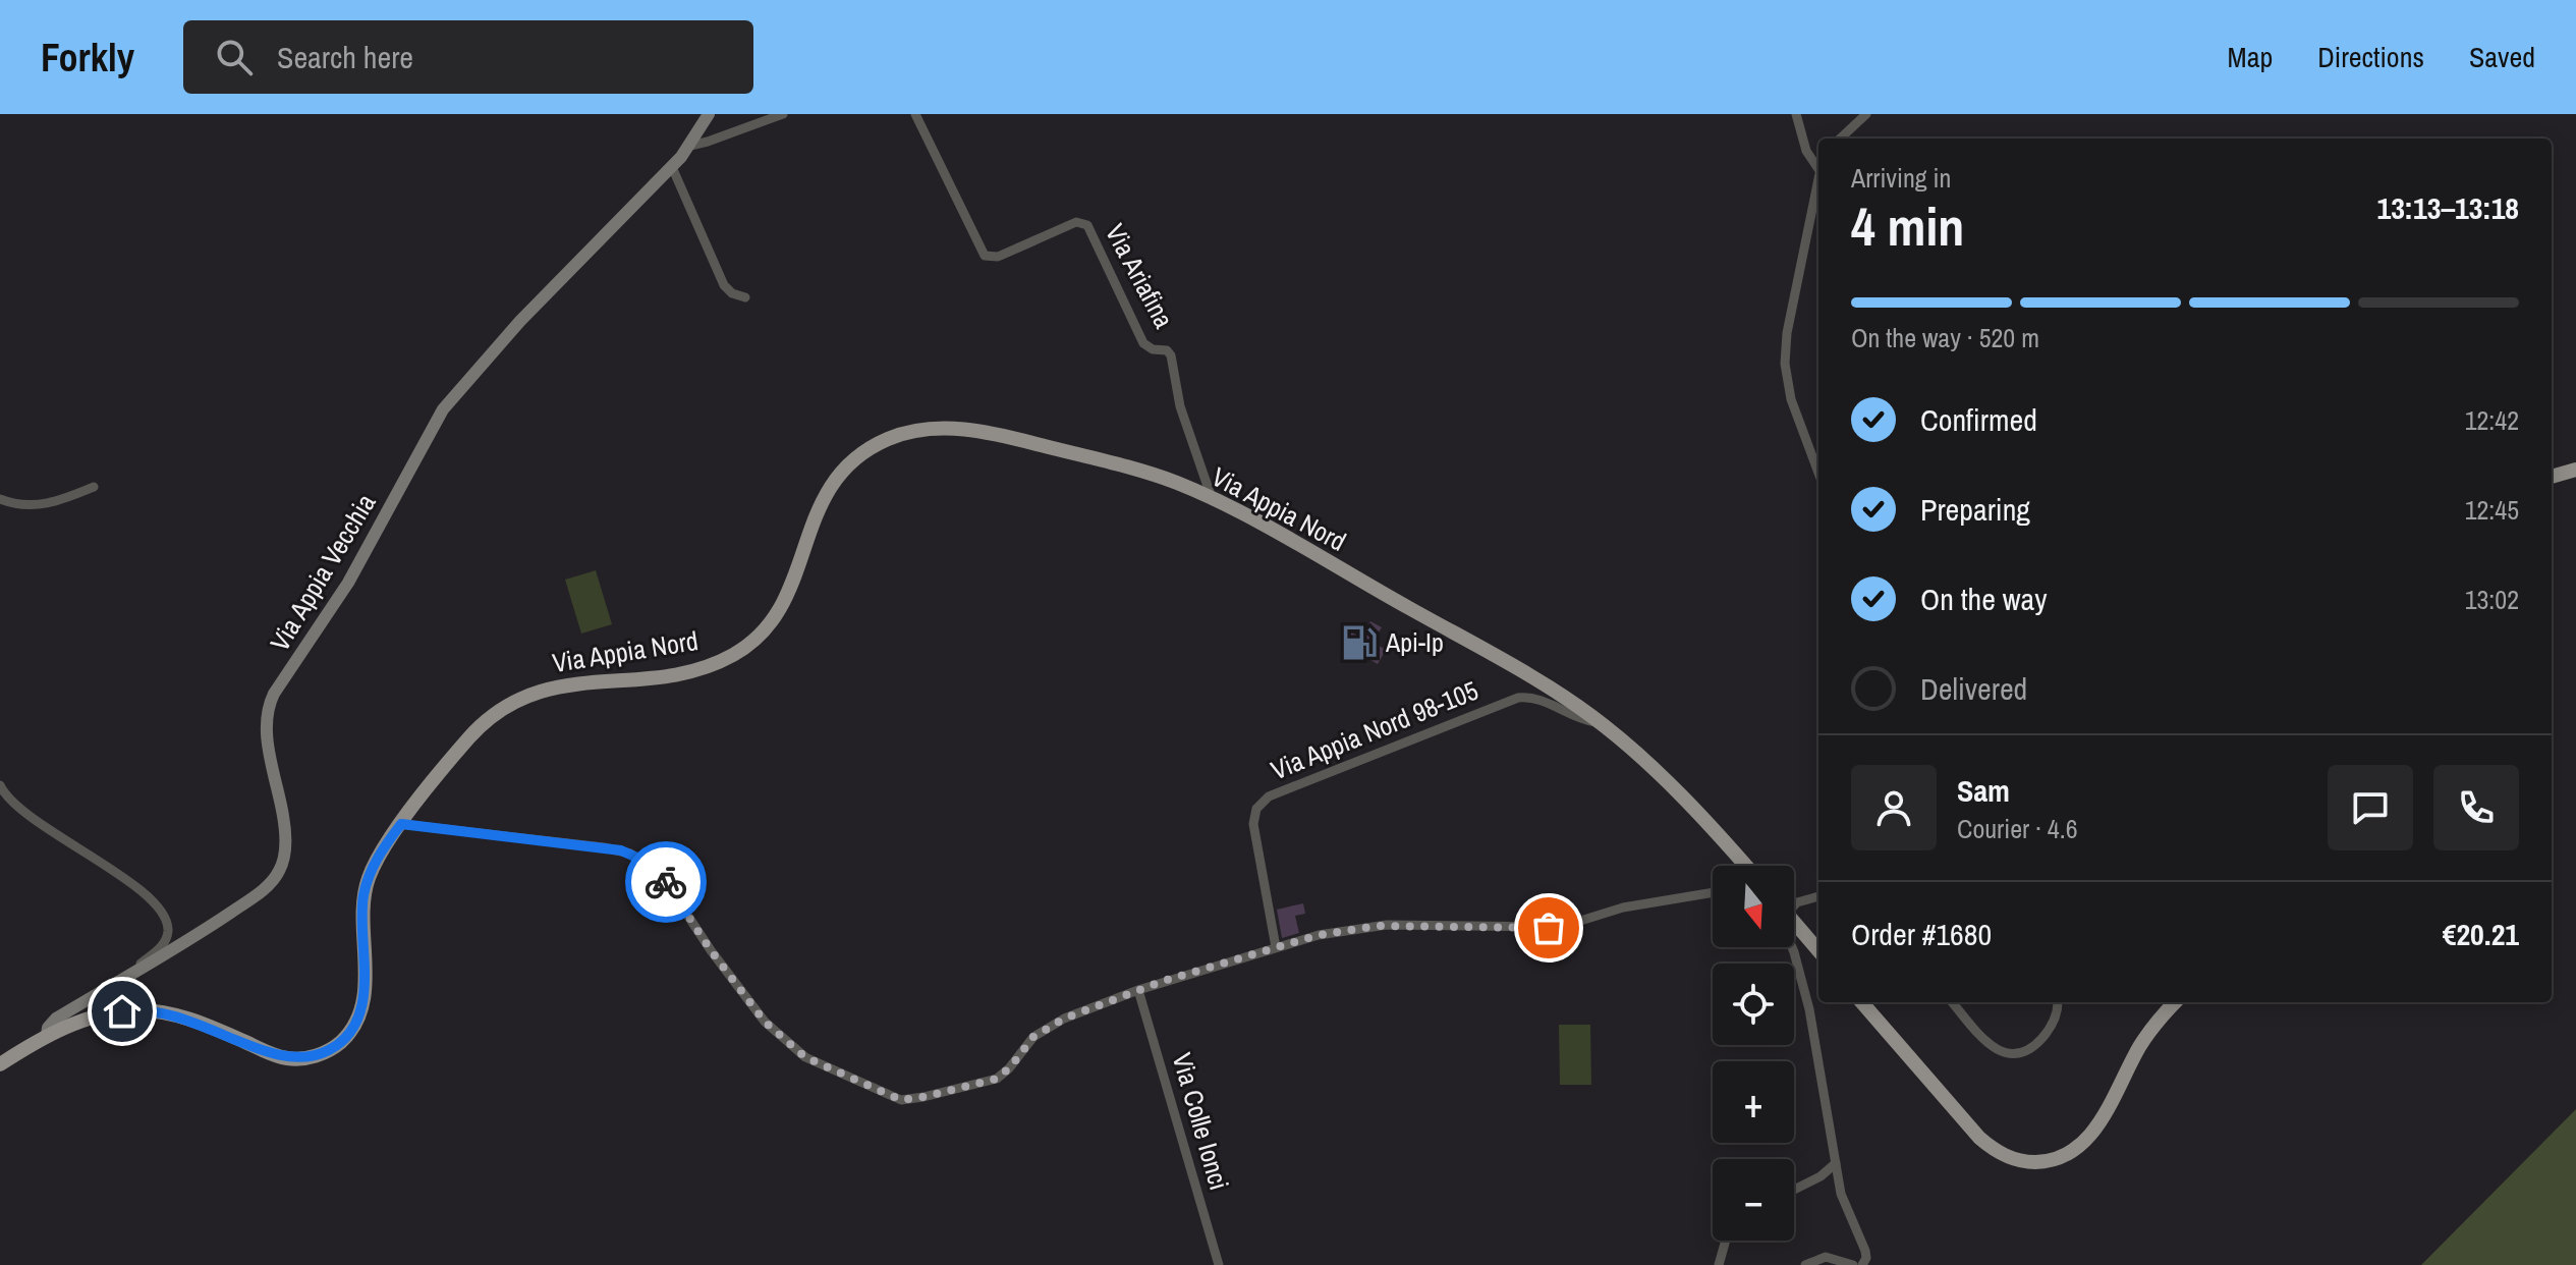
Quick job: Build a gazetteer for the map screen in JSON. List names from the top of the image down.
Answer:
{
  "streets": {
    "main road": ["Via Appia Nord", "Via Appia Vecchia"],
    "street": ["Via Ariafina", "Via Appia Nord 98-105", "Via Colle Ionci"]
  },
  "crossings": [
    ["Via Ariafina", "Via Appia Nord"],
    ["Via Appia Nord", "Via Appia Vecchia"],
    ["Via Appia Nord", "Via Appia Nord 98-105"]
  ],
  "places": {
    "fuel station": ["Api-Ip"]
  },
  "north": "bottom",
  "page": {
    "header": "Forkly",
    "search": "Search here",
    "nav": ["Map", "Directions", "Saved"],
    "heading": ["4 min", "Arriving in", "13:13–13:18"],
    "panel": [
      "Sam",
      "Courier · 4.6",
      "Order #1680",
      "€20.21"
    ],
    "bar": "On the way · 520 m",
    "list": [
      ["Confirmed", "12:42"],
      ["Preparing", "12:45"],
      ["On the way", "13:02"],
      "Delivered"
    ],
    "map_buttons": ["+", "−"]
  }
}
